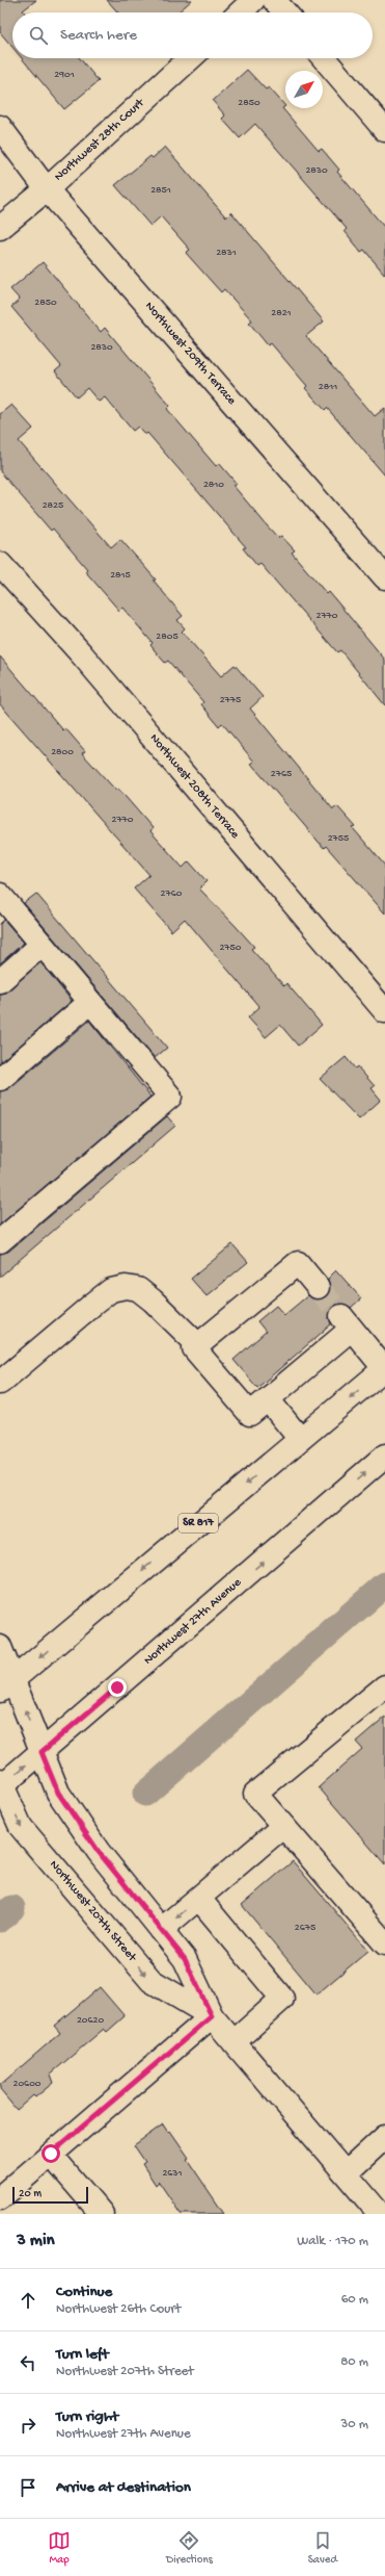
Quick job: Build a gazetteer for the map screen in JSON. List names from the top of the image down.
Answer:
{
  "streets": {
    "street": [
      "Northwest 28th Court",
      "Northwest 209th Terrace",
      "Northwest 208th Terrace",
      "SR 817",
      "Northwest 27th Avenue",
      "Northwest 207th Street"
    ]
  },
  "crossings": [
    ["Northwest 28th Court", "Northwest 209th Terrace"],
    ["SR 817", "Northwest 207th Street"],
    ["Northwest 27th Avenue", "Northwest 207th Street"]
  ],
  "house_numbers": [
    "2901",
    "2850",
    "2830",
    "2851",
    "2831",
    "2850",
    "2821",
    "2830",
    "2811",
    "2810",
    "2825",
    "2815",
    "2770",
    "2805",
    "2775",
    "2800",
    "2765",
    "2770",
    "2755",
    "2760",
    "2750",
    "2675",
    "20620",
    "20600",
    "2631"
  ],
  "scale_bar": "20 m",
  "north": "top right",
  "page": {
    "search": "Search here",
    "scale": "20 m",
    "heading": ["3 min", "Walk · 170 m"],
    "list": [
      ["Continue", "Northwest 26th Court", "60 m"],
      ["Turn left", "Northwest 207th Street", "80 m"],
      ["Turn right", "Northwest 27th Avenue", "30 m"],
      "Arrive at destination"
    ],
    "nav": ["Map", "Directions", "Saved"]
  }
}
